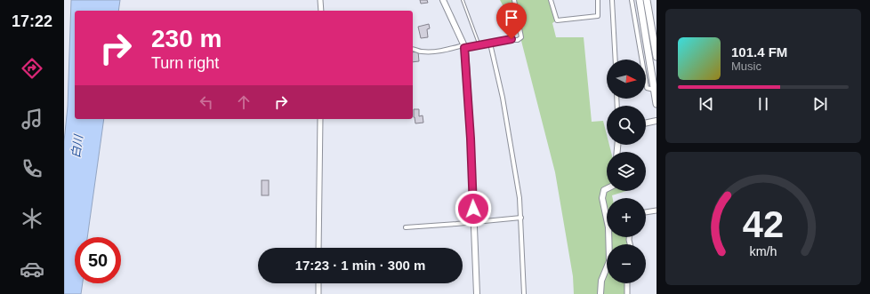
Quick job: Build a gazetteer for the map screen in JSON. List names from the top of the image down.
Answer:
{
  "water": ["白川"],
  "north": "right",
  "page": {
    "tabs": "17:22",
    "turn": ["230 m", "Turn right"],
    "song": ["101.4 FM", "Music"],
    "map_buttons": ["+", "−"],
    "limit": "50",
    "trip": "17:23 · 1 min · 300 m",
    "gauge": ["42", "km/h"]
  }
}
